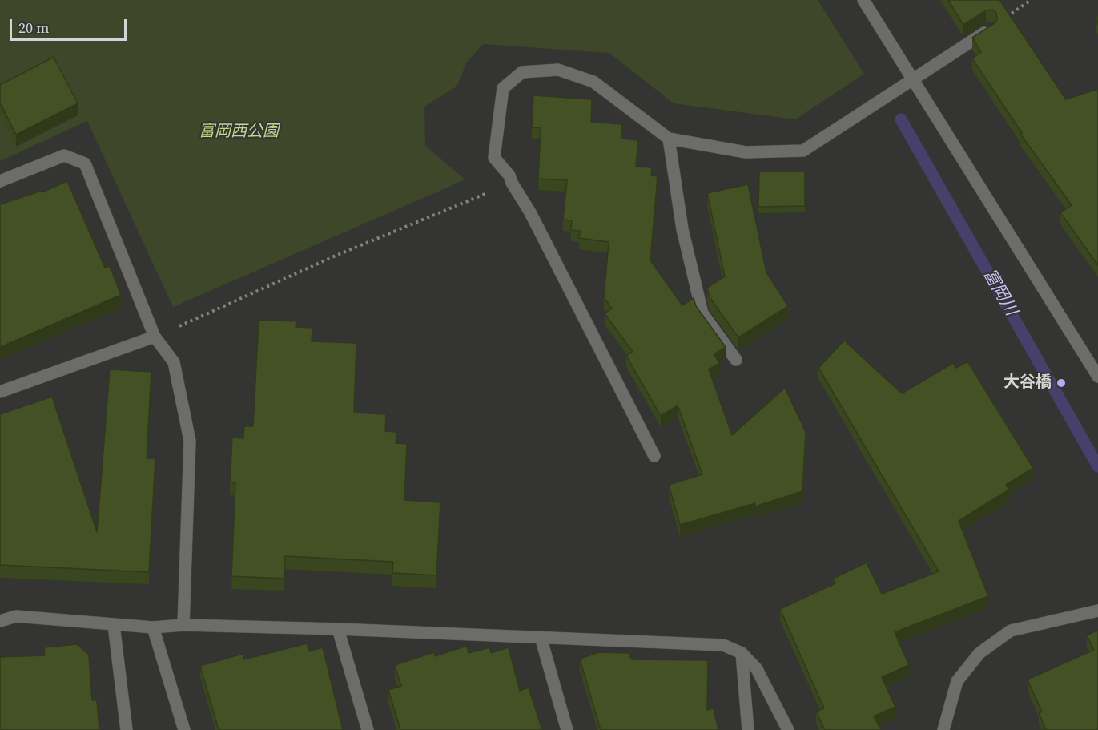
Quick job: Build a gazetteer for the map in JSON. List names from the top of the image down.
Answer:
{
  "water": ["富岡川"],
  "parks": ["富岡西公園"],
  "places": ["大谷橋"],
  "scale_bar": "20 m"
}
